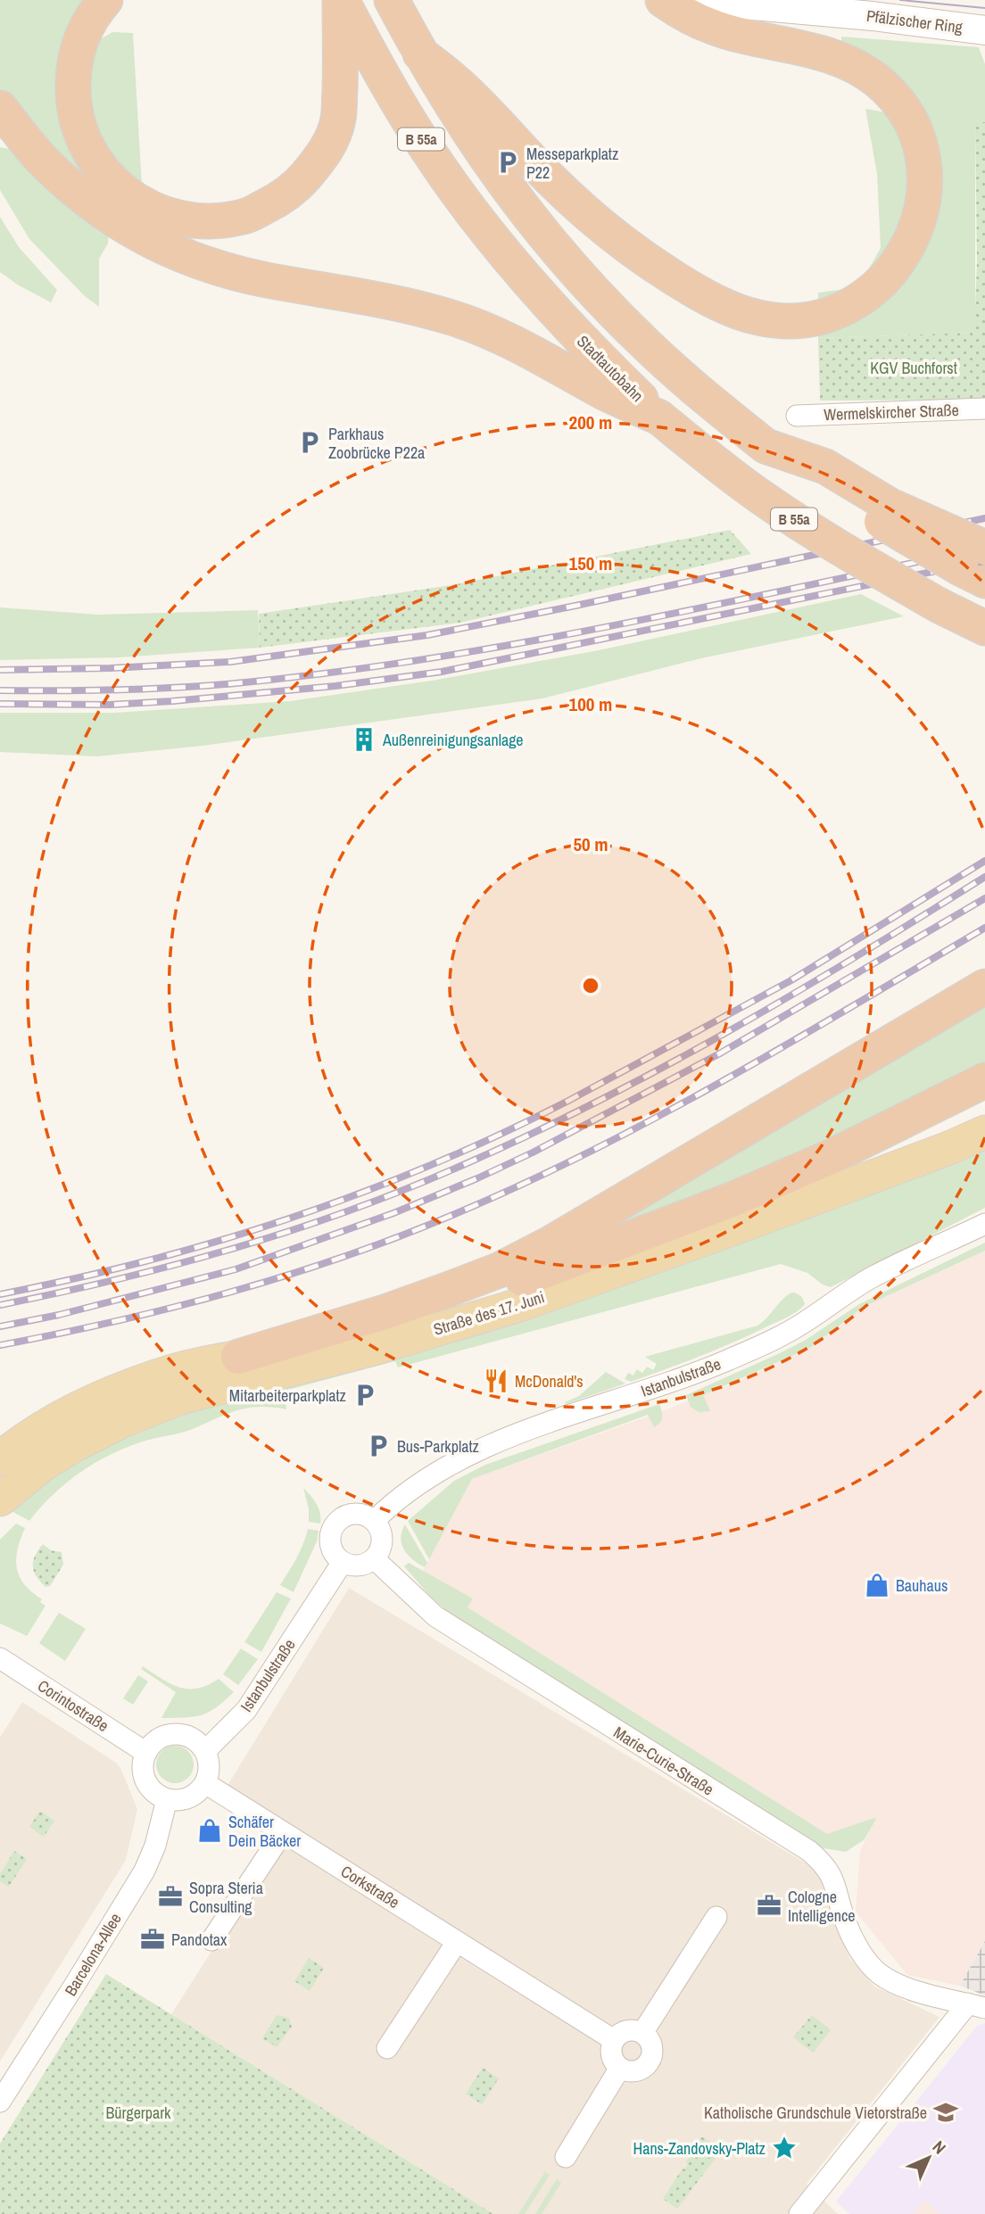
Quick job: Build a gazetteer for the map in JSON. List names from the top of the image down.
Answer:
{
  "streets": {
    "highway": ["B 55a", "Stadtautobahn"],
    "main road": ["Pfälzischer Ring", "Straße des 17. Juni"],
    "street": [
      "Wermelskircher Straße",
      "Istanbulstraße",
      "Corintostraße",
      "Marie-Curie-Straße",
      "Corkstraße",
      "Barcelona-Allee"
    ]
  },
  "crossings": [
    ["Istanbulstraße", "Corintostraße"],
    ["Istanbulstraße", "Marie-Curie-Straße"],
    ["Istanbulstraße", "Corkstraße"],
    ["Istanbulstraße", "Barcelona-Allee"],
    ["Corintostraße", "Corkstraße"],
    ["Corintostraße", "Barcelona-Allee"],
    ["Corkstraße", "Barcelona-Allee"]
  ],
  "parks": ["KGV Buchforst", "Bürgerpark"],
  "places": {
    "parking": [
      "Messeparkplatz P22",
      "Parkhaus Zoobrücke P22a",
      "Mitarbeiterparkplatz",
      "Bus-Parkplatz"
    ],
    "building": ["Außenreinigungsanlage"],
    "restaurant": ["McDonald's"],
    "shop": ["Bauhaus", "Schäfer Dein Bäcker"],
    "office": ["Sopra Steria Consulting", "Cologne Intelligence", "Pandotax"],
    "school or university": ["Katholische Grundschule Vietorstraße"],
    "place": ["Hans-Zandovsky-Platz"]
  },
  "north": "top right",
  "rings": [
    "200 m",
    "150 m",
    "100 m",
    "50 m"
  ]
}
